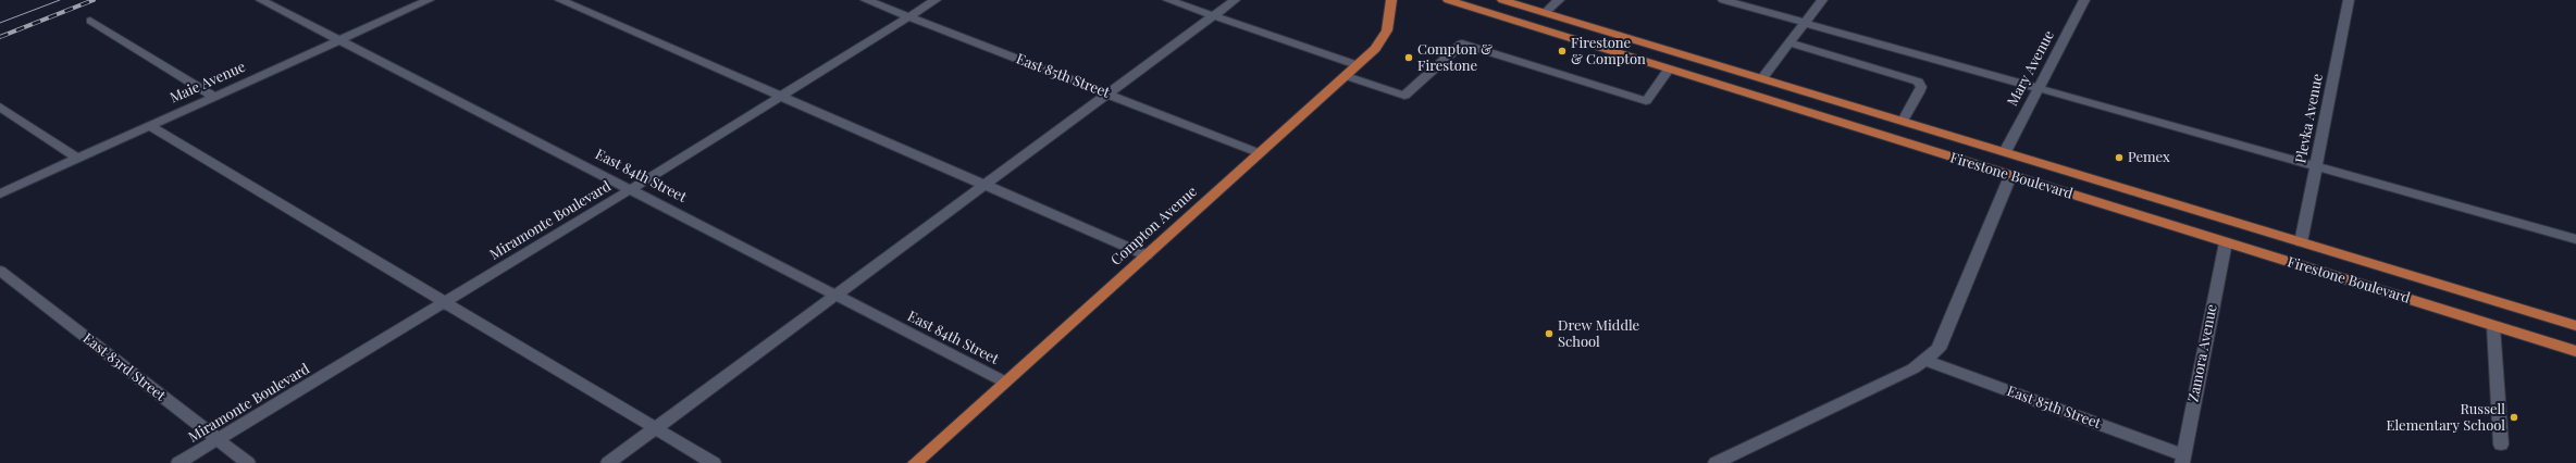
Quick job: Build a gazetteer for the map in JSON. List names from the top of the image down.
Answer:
{
  "streets": {
    "main road": ["Firestone Boulevard", "Compton Avenue"],
    "street": [
      "Mary Avenue",
      "East 85th Street",
      "Maie Avenue",
      "Plevka Avenue",
      "East 84th Street",
      "Miramonte Boulevard",
      "Zamora Avenue",
      "East 83rd Street"
    ]
  },
  "crossings": [
    ["Mary Avenue", "Firestone Boulevard"],
    ["East 85th Street", "Miramonte Boulevard"],
    ["East 85th Street", "Compton Avenue"],
    ["East 85th Street", "Zamora Avenue"],
    ["Maie Avenue", "East 84th Street"],
    ["Plevka Avenue", "Firestone Boulevard"],
    ["East 84th Street", "Miramonte Boulevard"],
    ["East 84th Street", "Compton Avenue"],
    ["Firestone Boulevard", "Zamora Avenue"],
    ["Miramonte Boulevard", "East 83rd Street"]
  ],
  "places": [
    "Firestone & Compton",
    "Compton & Firestone",
    "Pemex",
    "Drew Middle School",
    "Russell Elementary School"
  ]
}
